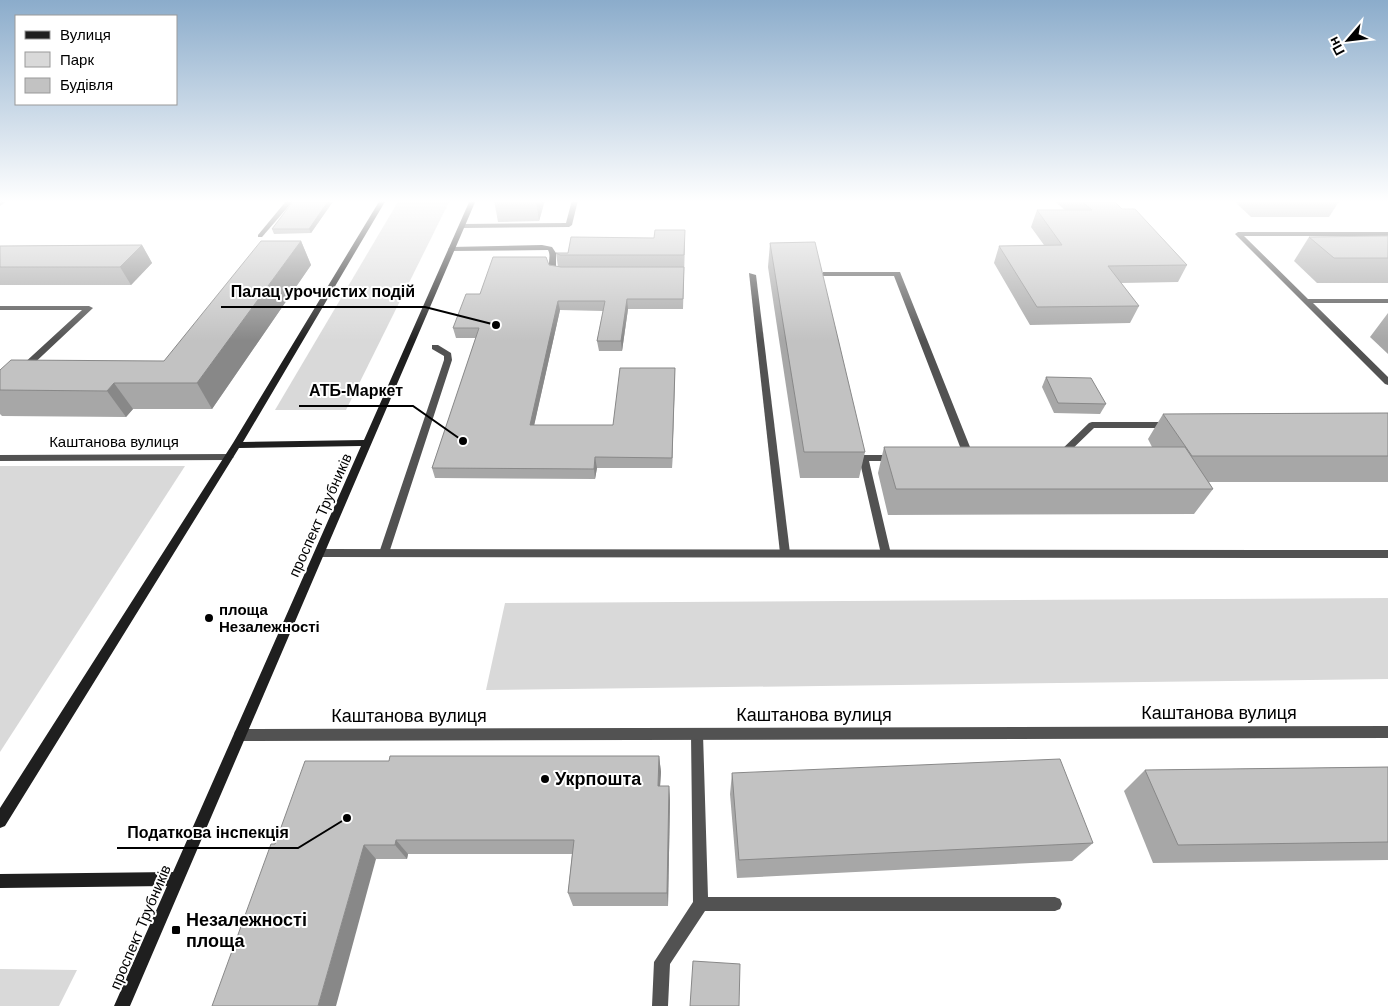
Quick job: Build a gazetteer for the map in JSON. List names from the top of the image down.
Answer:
{
  "streets": {
    "main road": ["проспект Трубників"],
    "street": ["Каштанова вулиця"]
  },
  "crossings": [
    ["Каштанова вулиця", "проспект Трубників"]
  ],
  "places": {
    "other": [
      "Палац урочистих подій",
      "АТБ-Маркет",
      "площа Незалежності",
      "Укрпошта",
      "Податкова інспекція"
    ],
    "transit": ["Незалежності площа"]
  },
  "legend": ["Вулиця", "Парк", "Будівля"],
  "north": "bottom left"
}
